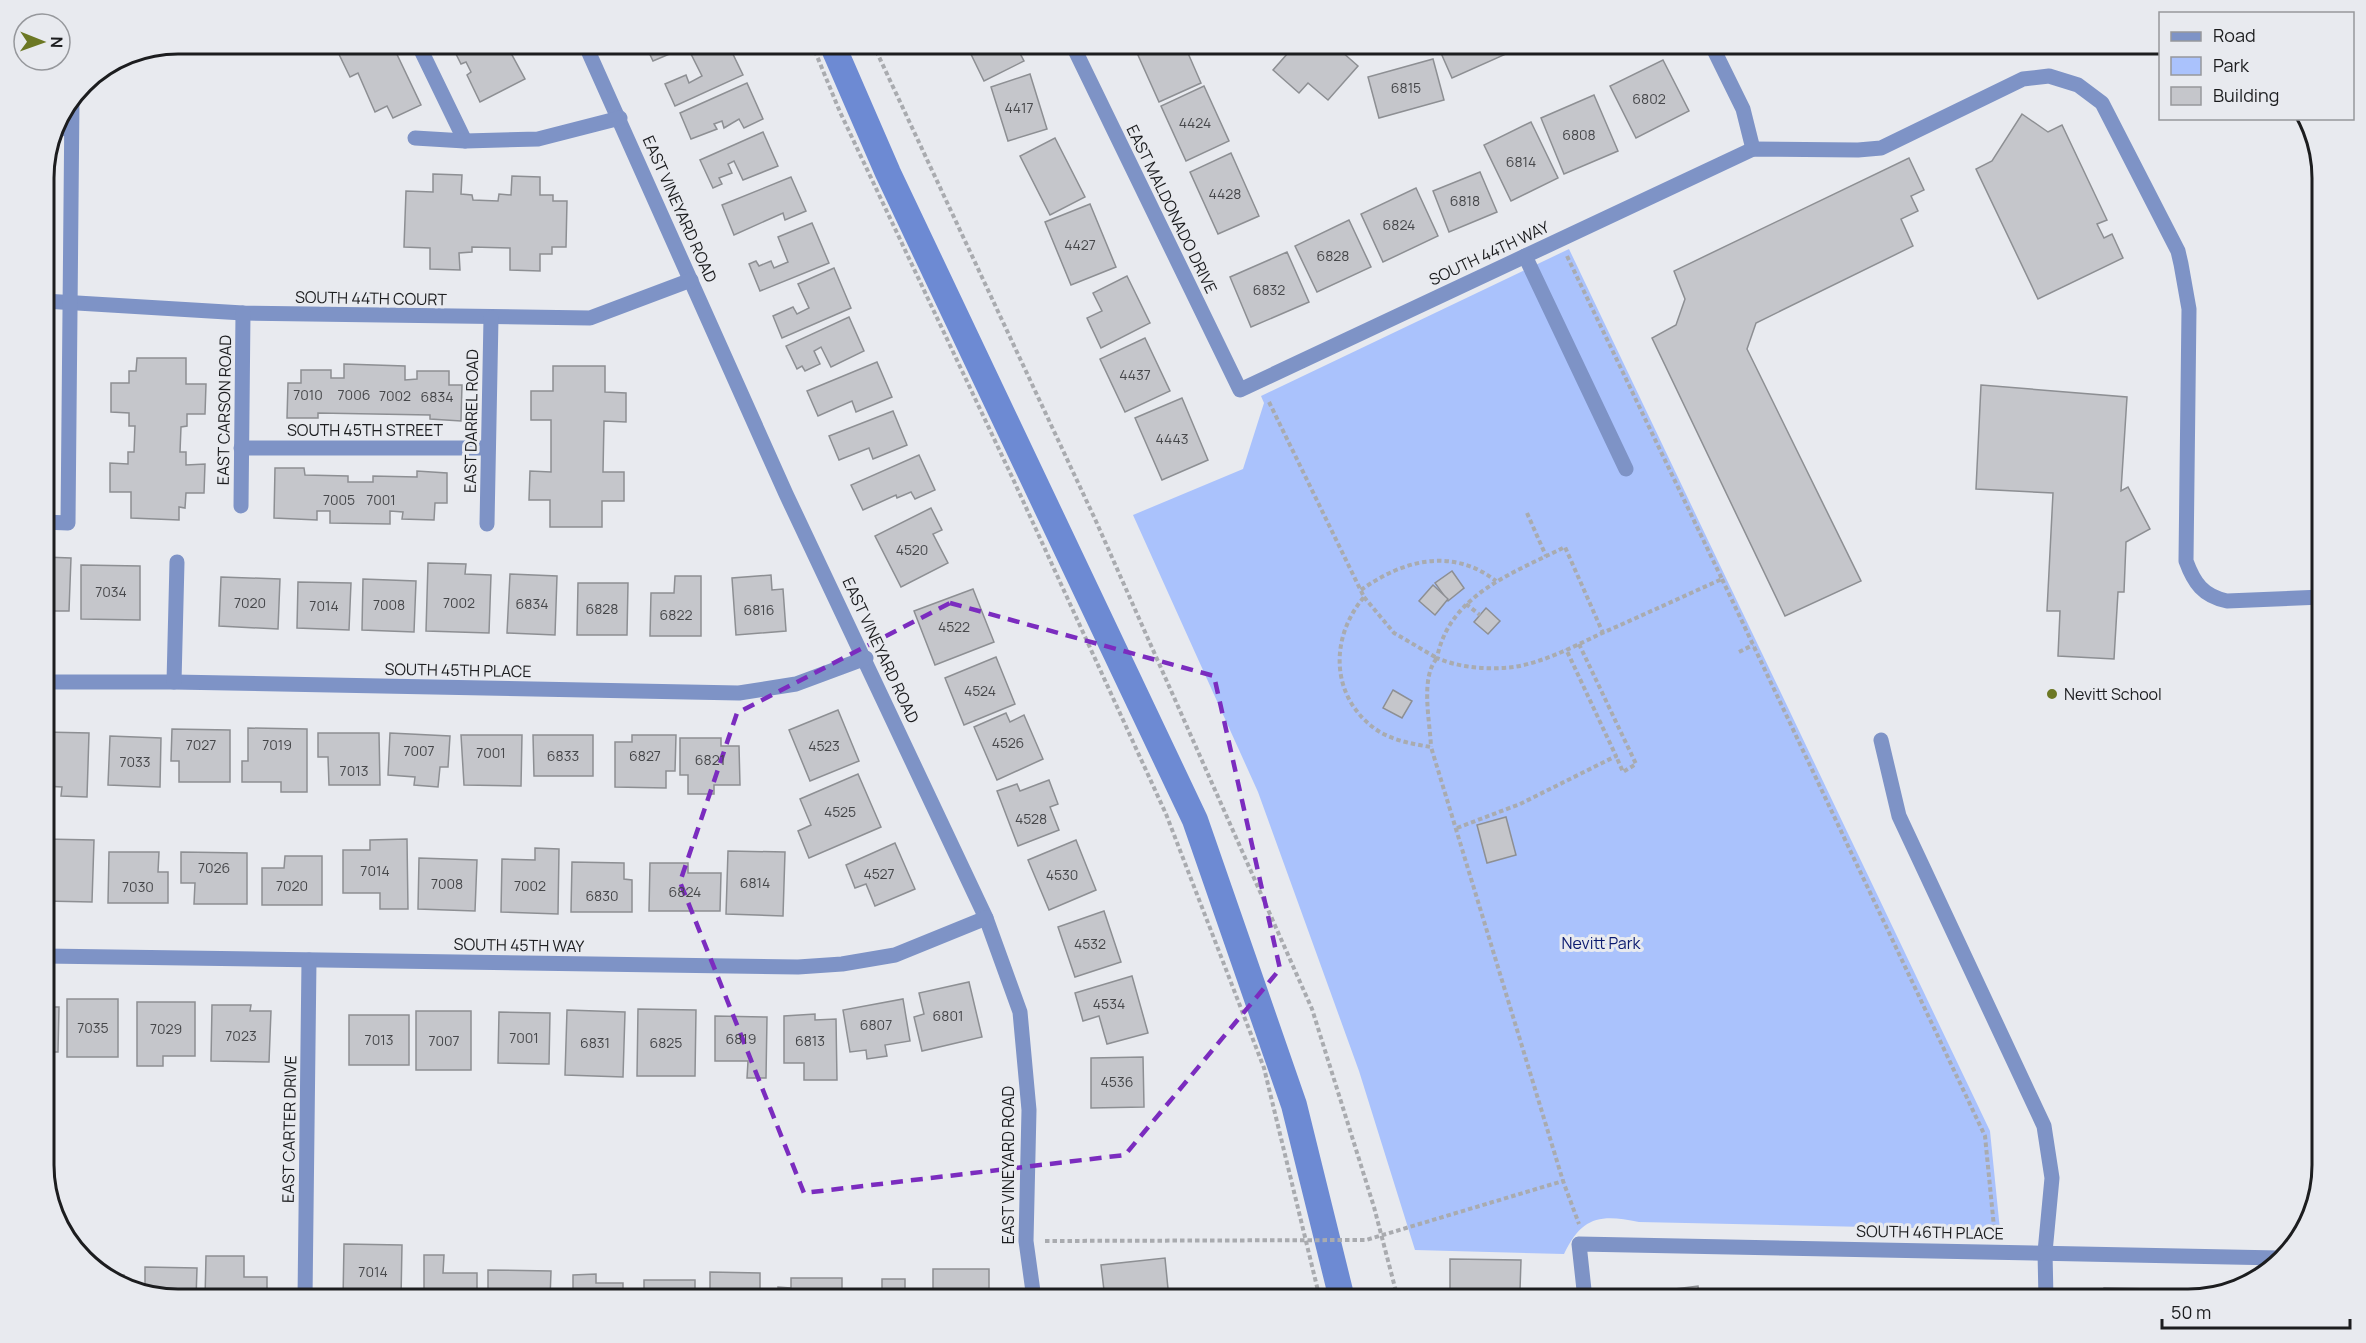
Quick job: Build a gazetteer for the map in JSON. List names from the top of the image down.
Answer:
{
  "streets": {
    "street": [
      "EAST VINEYARD ROAD",
      "EAST MALDONADO DRIVE",
      "SOUTH 44TH WAY",
      "SOUTH 44TH COURT",
      "EAST CARSON ROAD",
      "EAST DARREL ROAD",
      "SOUTH 45TH STREET",
      "SOUTH 45TH PLACE",
      "SOUTH 45TH WAY",
      "EAST CARTER DRIVE",
      "SOUTH 46TH PLACE"
    ]
  },
  "crossings": [
    ["EAST VINEYARD ROAD", "SOUTH 44TH COURT"],
    ["EAST VINEYARD ROAD", "SOUTH 45TH PLACE"],
    ["EAST VINEYARD ROAD", "SOUTH 45TH WAY"],
    ["EAST MALDONADO DRIVE", "SOUTH 44TH WAY"],
    ["SOUTH 44TH COURT", "EAST CARSON ROAD"],
    ["SOUTH 44TH COURT", "EAST DARREL ROAD"],
    ["EAST CARSON ROAD", "SOUTH 45TH STREET"],
    ["EAST DARREL ROAD", "SOUTH 45TH STREET"],
    ["SOUTH 45TH WAY", "EAST CARTER DRIVE"]
  ],
  "parks": ["Nevitt Park"],
  "places": ["Nevitt School"],
  "house_numbers": [
    "6815",
    "6802",
    "4417",
    "4424",
    "6808",
    "6814",
    "4428",
    "6818",
    "6824",
    "4427",
    "6828",
    "6832",
    "4437",
    "7010",
    "7006",
    "7002",
    "6834",
    "4443",
    "7005",
    "7001",
    "4520",
    "7034",
    "7020",
    "7002",
    "6834",
    "7008",
    "7014",
    "6828",
    "6816",
    "6822",
    "4522",
    "4524",
    "4526",
    "7027",
    "7019",
    "4523",
    "7007",
    "7001",
    "6833",
    "6827",
    "6821",
    "7033",
    "7013",
    "4525",
    "4528",
    "7026",
    "7014",
    "4527",
    "4530",
    "6814",
    "7008",
    "7020",
    "7002",
    "7030",
    "6824",
    "6830",
    "4532",
    "4534",
    "6801",
    "6807",
    "7035",
    "7029",
    "7023",
    "7001",
    "6819",
    "7013",
    "7007",
    "6813",
    "6831",
    "6825",
    "4536",
    "7014"
  ],
  "legend": ["Road", "Park", "Building"],
  "scale_bar": "50 m",
  "north": "right"
}
